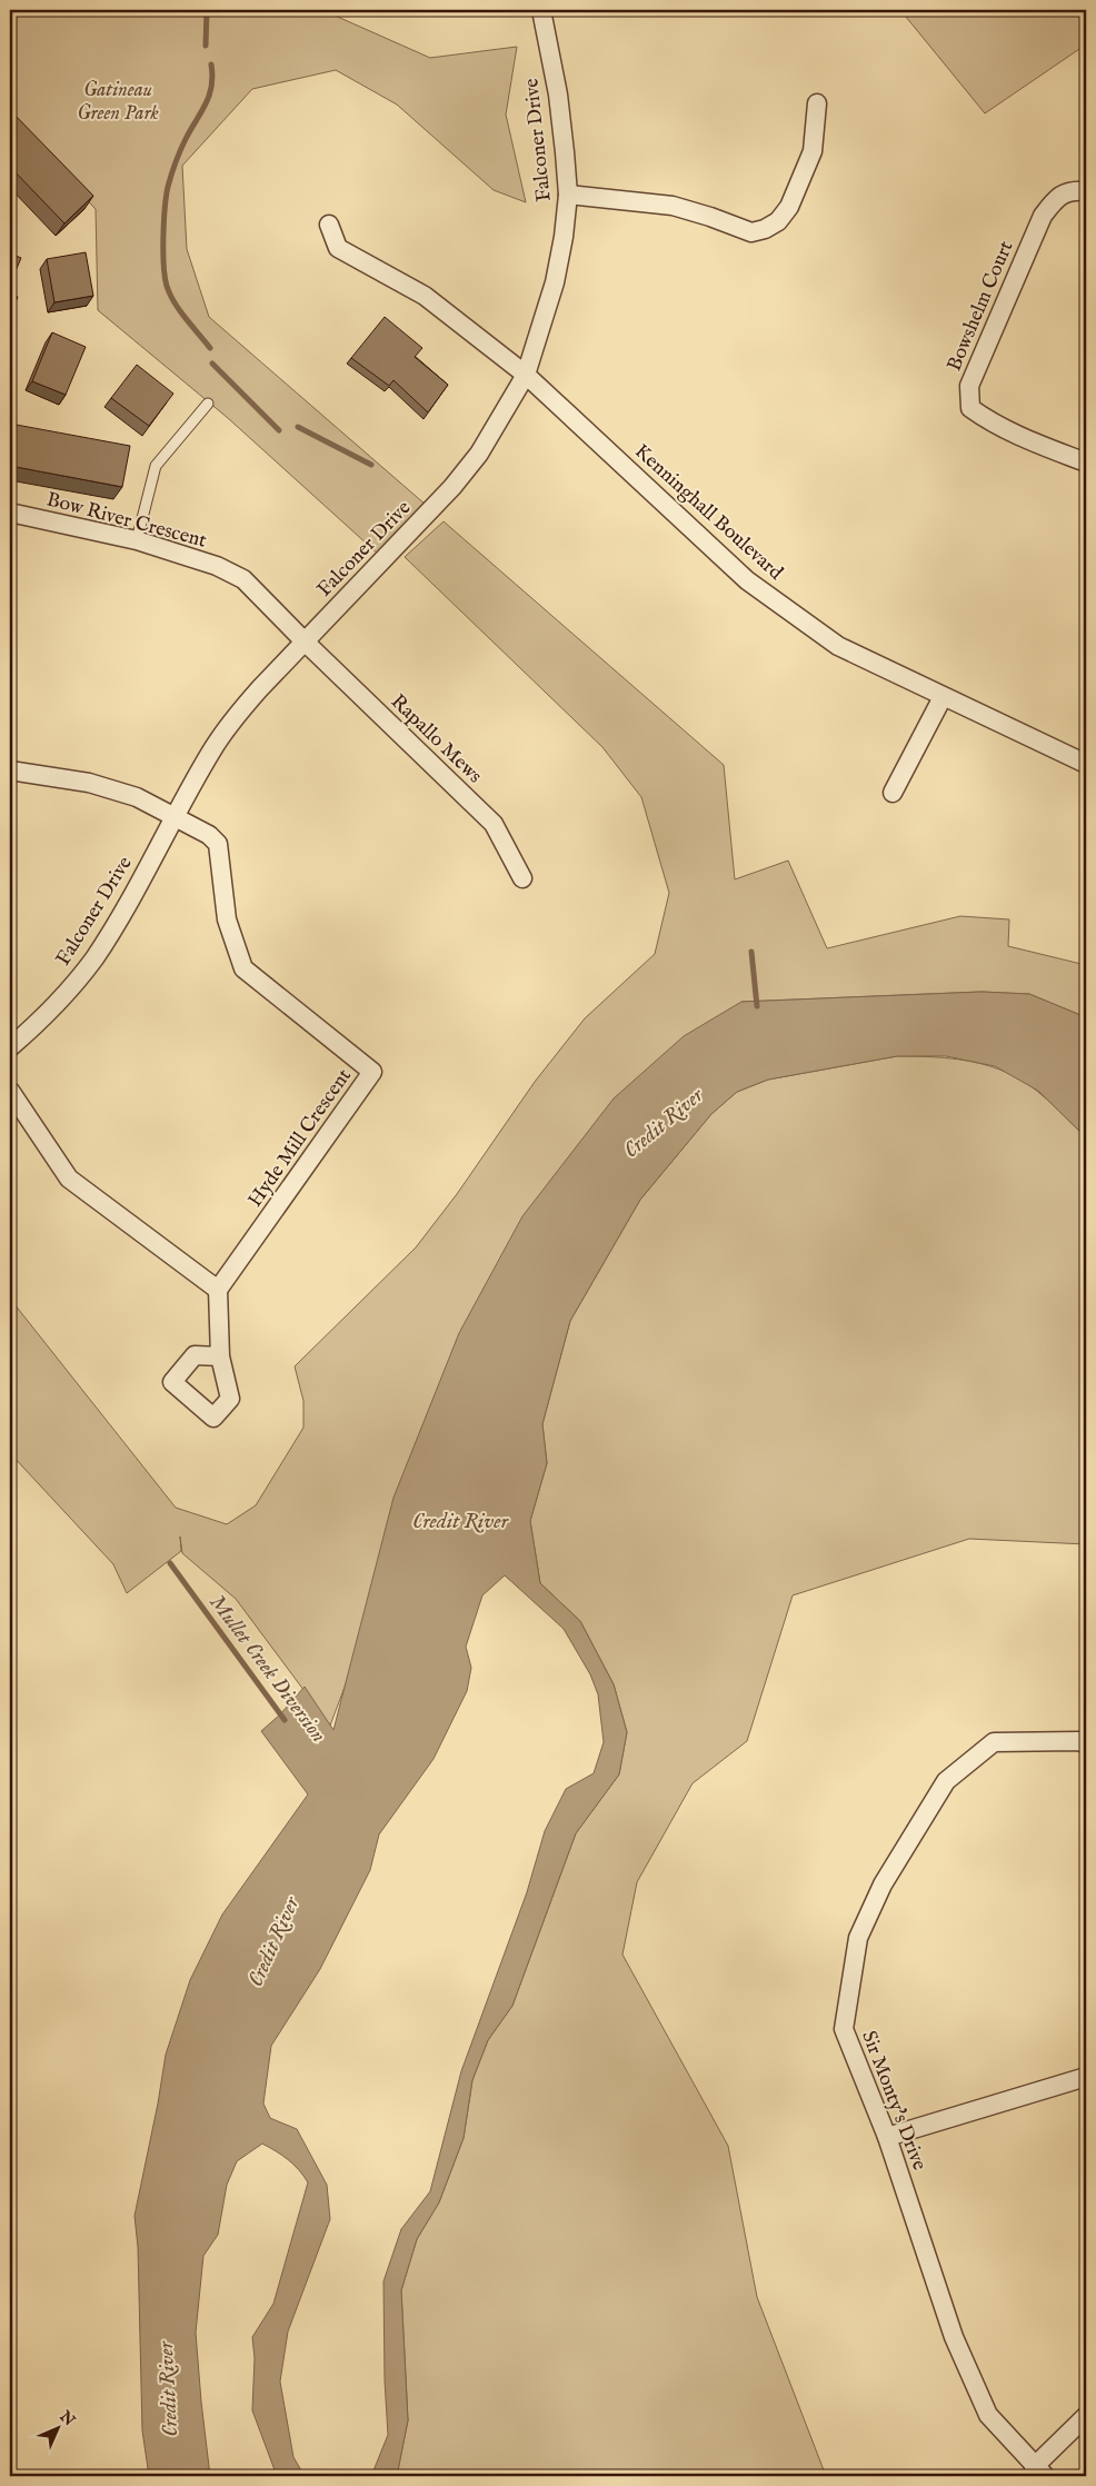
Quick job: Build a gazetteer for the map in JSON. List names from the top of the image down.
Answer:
{
  "streets": {
    "street": [
      "Falconer Drive",
      "Bowshelm Court",
      "Kenninghall Boulevard",
      "Bow River Crescent",
      "Rapallo Mews",
      "Hyde Mill Crescent",
      "Sir Monty's Drive"
    ]
  },
  "crossings": [
    ["Falconer Drive", "Kenninghall Boulevard"],
    ["Falconer Drive", "Bow River Crescent"],
    ["Falconer Drive", "Rapallo Mews"],
    ["Falconer Drive", "Hyde Mill Crescent"],
    ["Bow River Crescent", "Rapallo Mews"]
  ],
  "water": ["Credit River", "Mullet Creek Diversion"],
  "parks": ["Gatineau Green Park"],
  "north": "top right"
}
